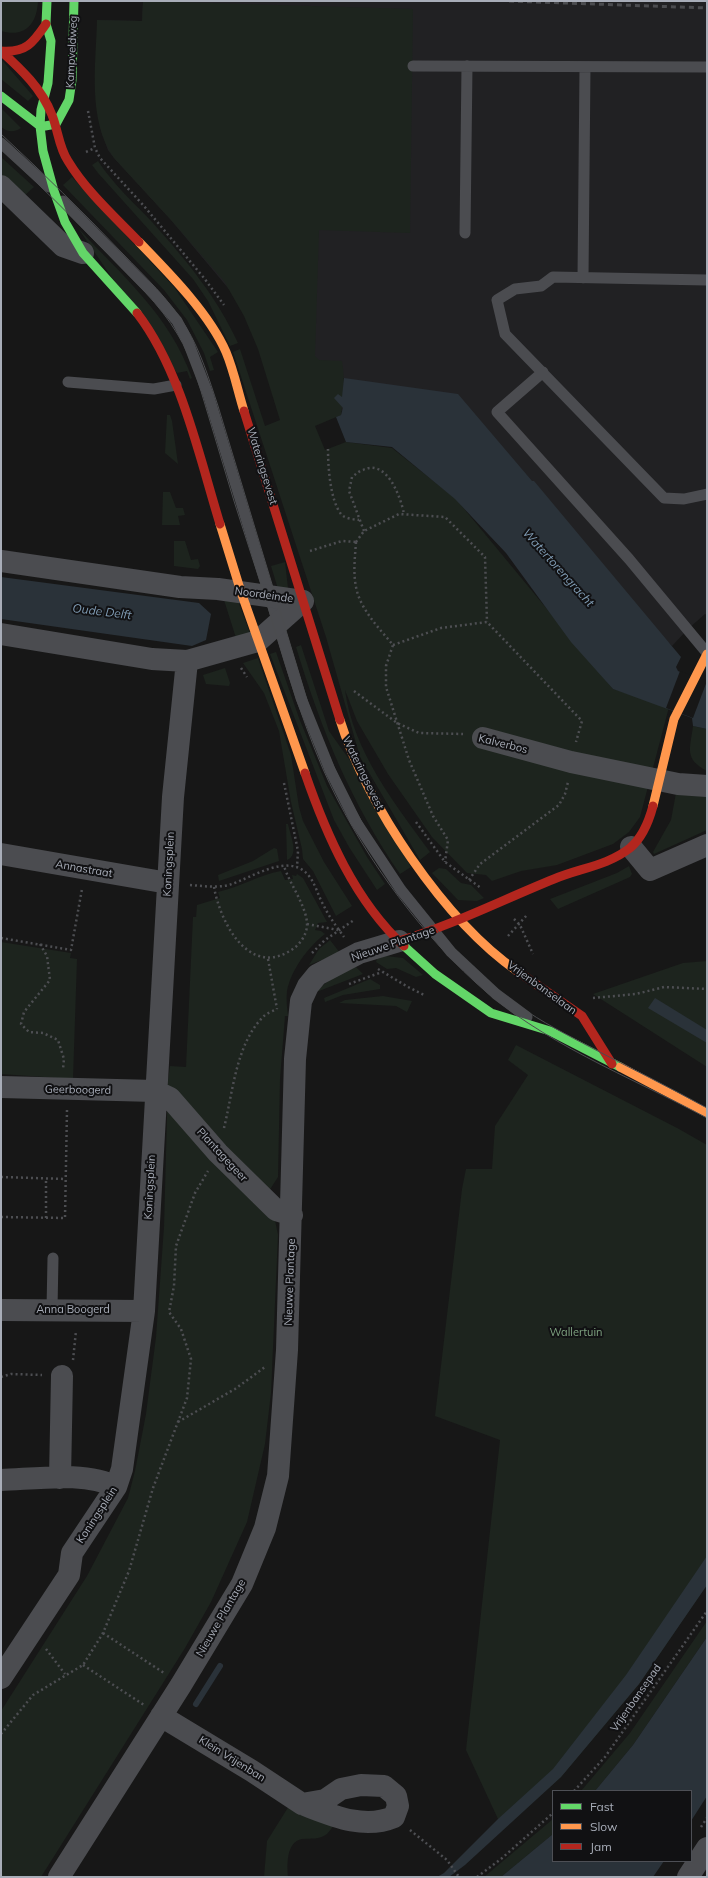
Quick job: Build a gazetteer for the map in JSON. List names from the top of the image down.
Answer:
{
  "streets": {
    "main road": [
      "Kampveldweg",
      "Wateringsevest",
      "Nieuwe Plantage",
      "Vrijenbanselaan"
    ],
    "street": [
      "Noordeinde",
      "Kalverbos",
      "Koningsplein",
      "Annastraat",
      "Geerboogerd",
      "Plantagegeer",
      "Anna Boogerd",
      "Klein Vrijenban"
    ],
    "path": ["Vrijenbansepad"]
  },
  "crossings": [
    ["Kampveldweg", "Wateringsevest"],
    ["Wateringsevest", "Noordeinde"],
    ["Wateringsevest", "Nieuwe Plantage"],
    ["Wateringsevest", "Vrijenbanselaan"],
    ["Noordeinde", "Koningsplein"],
    ["Kalverbos", "Nieuwe Plantage"],
    ["Koningsplein", "Annastraat"],
    ["Koningsplein", "Geerboogerd"],
    ["Koningsplein", "Plantagegeer"],
    ["Koningsplein", "Anna Boogerd"],
    ["Nieuwe Plantage", "Vrijenbanselaan"],
    ["Nieuwe Plantage", "Plantagegeer"],
    ["Nieuwe Plantage", "Klein Vrijenban"],
    ["Geerboogerd", "Plantagegeer"]
  ],
  "water": ["Watertorengracht", "Oude Delft"],
  "parks": ["Wallertuin"],
  "legend": ["Fast", "Slow", "Jam"]
}
